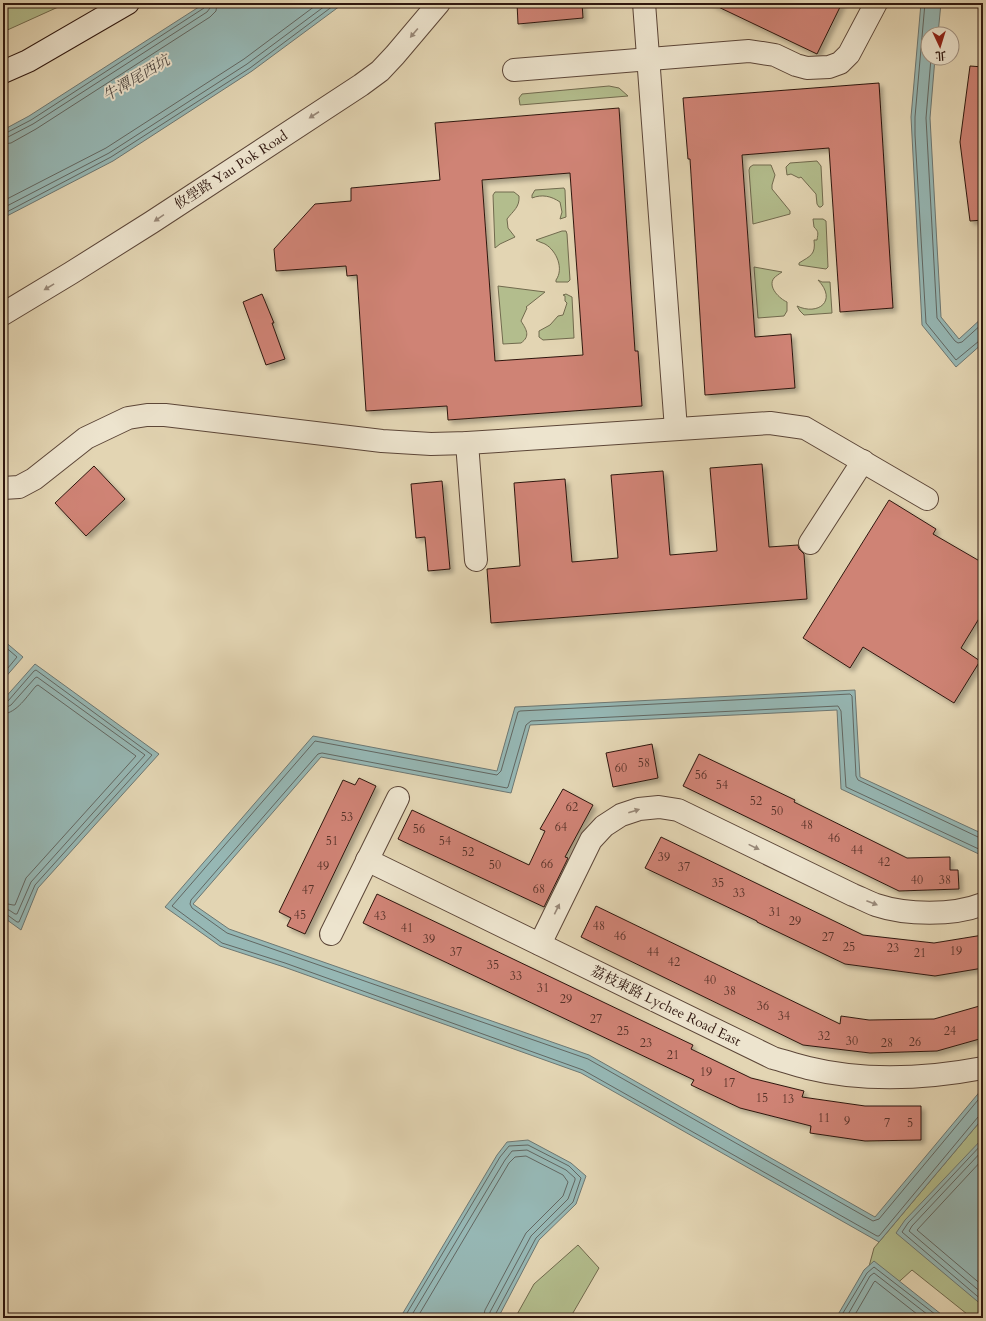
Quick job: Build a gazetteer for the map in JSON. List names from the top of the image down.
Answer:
{
  "streets": {
    "street": ["攸壆路 Yau Pok Road", "荔枝東路 Lychee Road East"]
  },
  "one_way": ["攸壆路 Yau Pok Road"],
  "water": ["牛潭尾西坑"],
  "house_numbers": [
    "58",
    "60",
    "56",
    "54",
    "52",
    "62",
    "50",
    "53",
    "48",
    "64",
    "56",
    "46",
    "51",
    "54",
    "44",
    "52",
    "39",
    "42",
    "66",
    "50",
    "49",
    "37",
    "40",
    "38",
    "35",
    "68",
    "47",
    "33",
    "31",
    "45",
    "43",
    "29",
    "48",
    "41",
    "46",
    "27",
    "39",
    "25",
    "23",
    "19",
    "37",
    "44",
    "21",
    "42",
    "35",
    "33",
    "40",
    "31",
    "38",
    "29",
    "36",
    "34",
    "27",
    "25",
    "24",
    "32",
    "30",
    "26",
    "23",
    "28",
    "21",
    "19",
    "17",
    "15",
    "13",
    "11",
    "9",
    "7",
    "5"
  ],
  "north": "bottom"
}
